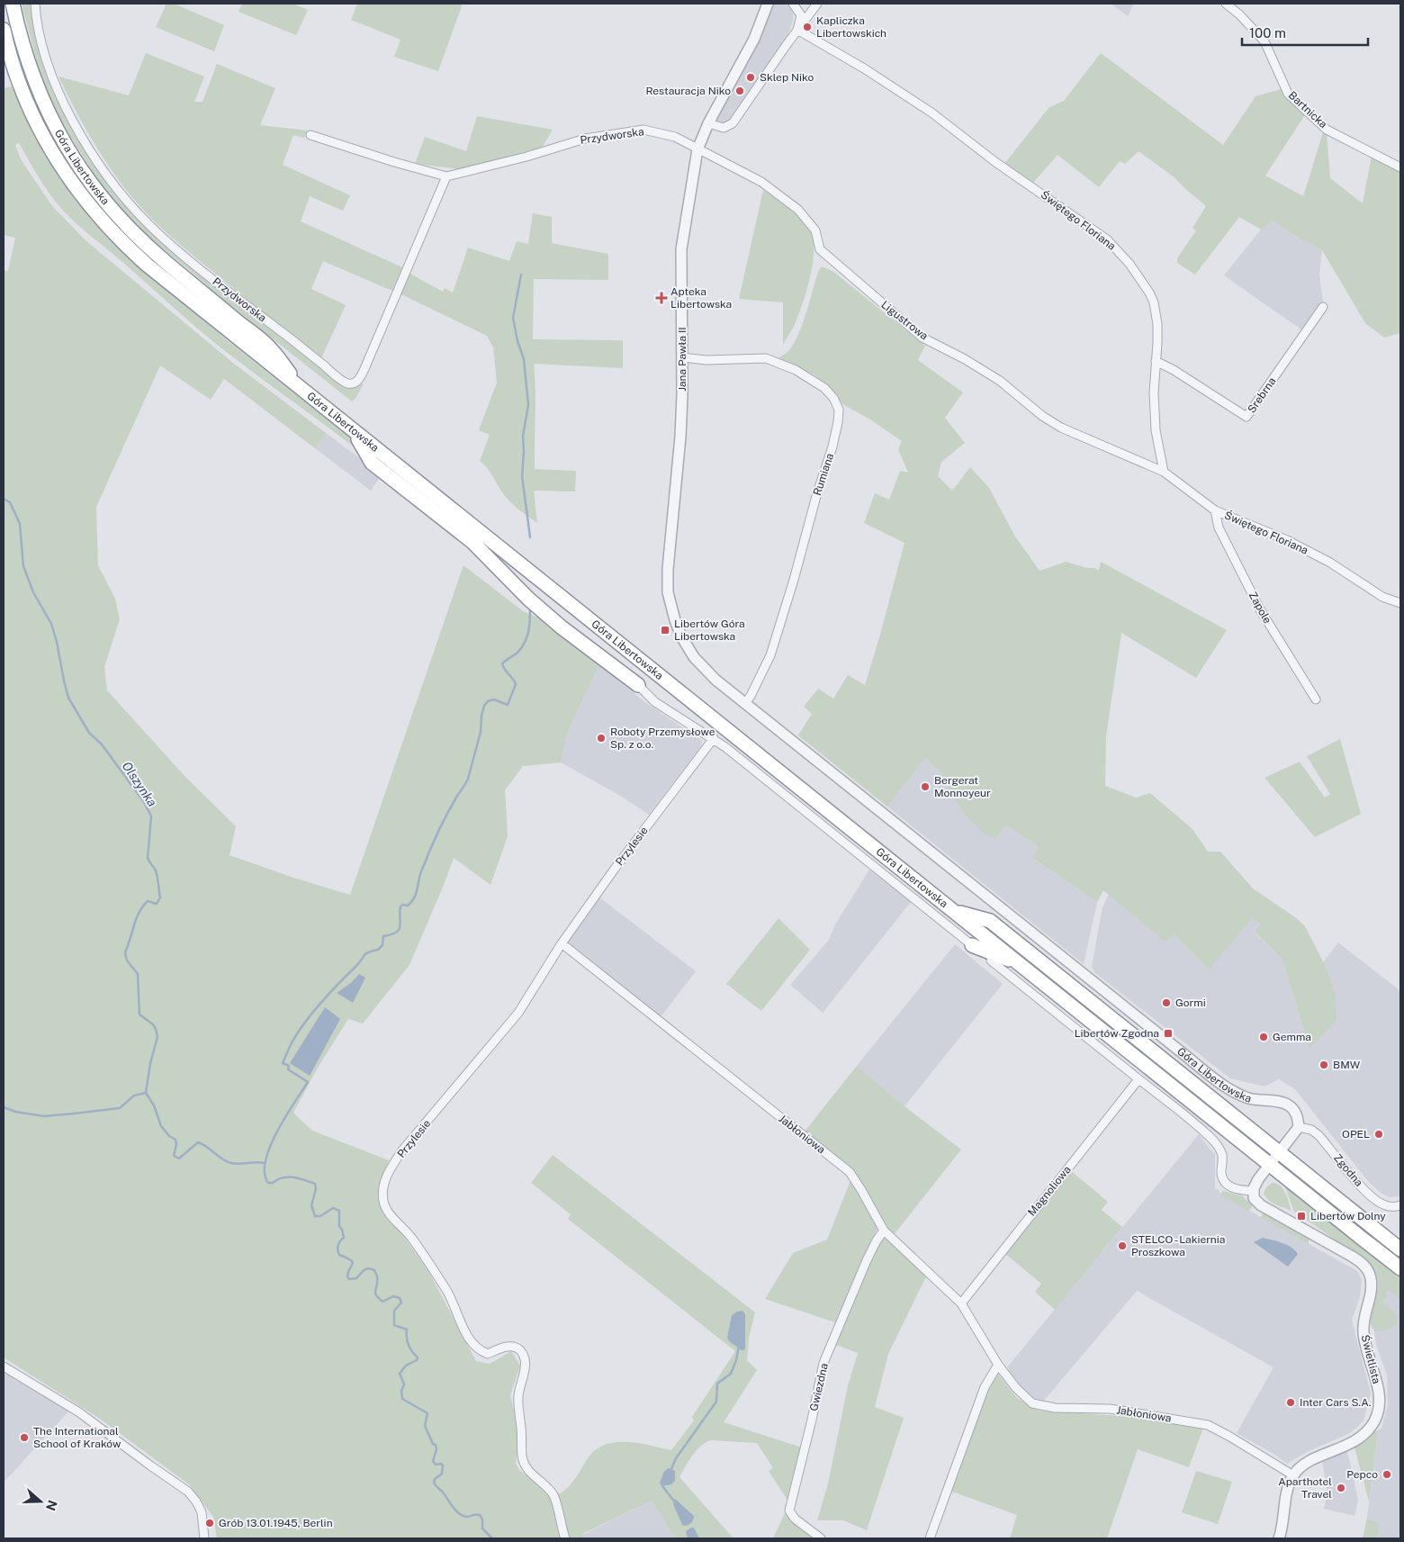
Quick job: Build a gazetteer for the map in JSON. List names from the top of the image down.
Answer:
{
  "streets": {
    "highway": ["Góra Libertowska"],
    "street": [
      "Bartnicka",
      "Przydworska",
      "Świętego Floriana",
      "Ligustrowa",
      "Jana Pawła II",
      "Srebrna",
      "Rumiana",
      "Zapole",
      "Przylesie",
      "Jabłoniowa",
      "Zgodna",
      "Magnoliowa",
      "Świetlista",
      "Gwiezdna"
    ]
  },
  "crossings": [
    ["Przydworska", "Ligustrowa"],
    ["Przydworska", "Jana Pawła II"],
    ["Góra Libertowska", "Jana Pawła II"],
    ["Góra Libertowska", "Rumiana"],
    ["Góra Libertowska", "Przylesie"],
    ["Góra Libertowska", "Zgodna"],
    ["Świętego Floriana", "Ligustrowa"],
    ["Świętego Floriana", "Srebrna"],
    ["Świętego Floriana", "Zapole"],
    ["Ligustrowa", "Jana Pawła II"],
    ["Jana Pawła II", "Rumiana"],
    ["Przylesie", "Jabłoniowa"],
    ["Jabłoniowa", "Magnoliowa"],
    ["Jabłoniowa", "Świetlista"],
    ["Jabłoniowa", "Gwiezdna"]
  ],
  "water": ["Olszynka"],
  "places": {
    "other": [
      "Kapliczka Libertowskich",
      "Sklep Niko",
      "Restauracja Niko",
      "Roboty Przemysłowe Sp. z o.o.",
      "Bergerat Monnoyeur",
      "Gormi",
      "Gemma",
      "BMW",
      "OPEL",
      "STELCO - Lakiernia Proszkowa",
      "Inter Cars S.A.",
      "The International School of Kraków",
      "Pepco",
      "Aparthotel Travel",
      "Grób 13.01.1945, Berlin"
    ],
    "health": ["Apteka Libertowska"],
    "transit": ["Libertów Góra Libertowska", "Libertów Zgodna", "Libertów Dolny"]
  },
  "scale_bar": "100 m",
  "north": "right"
}
